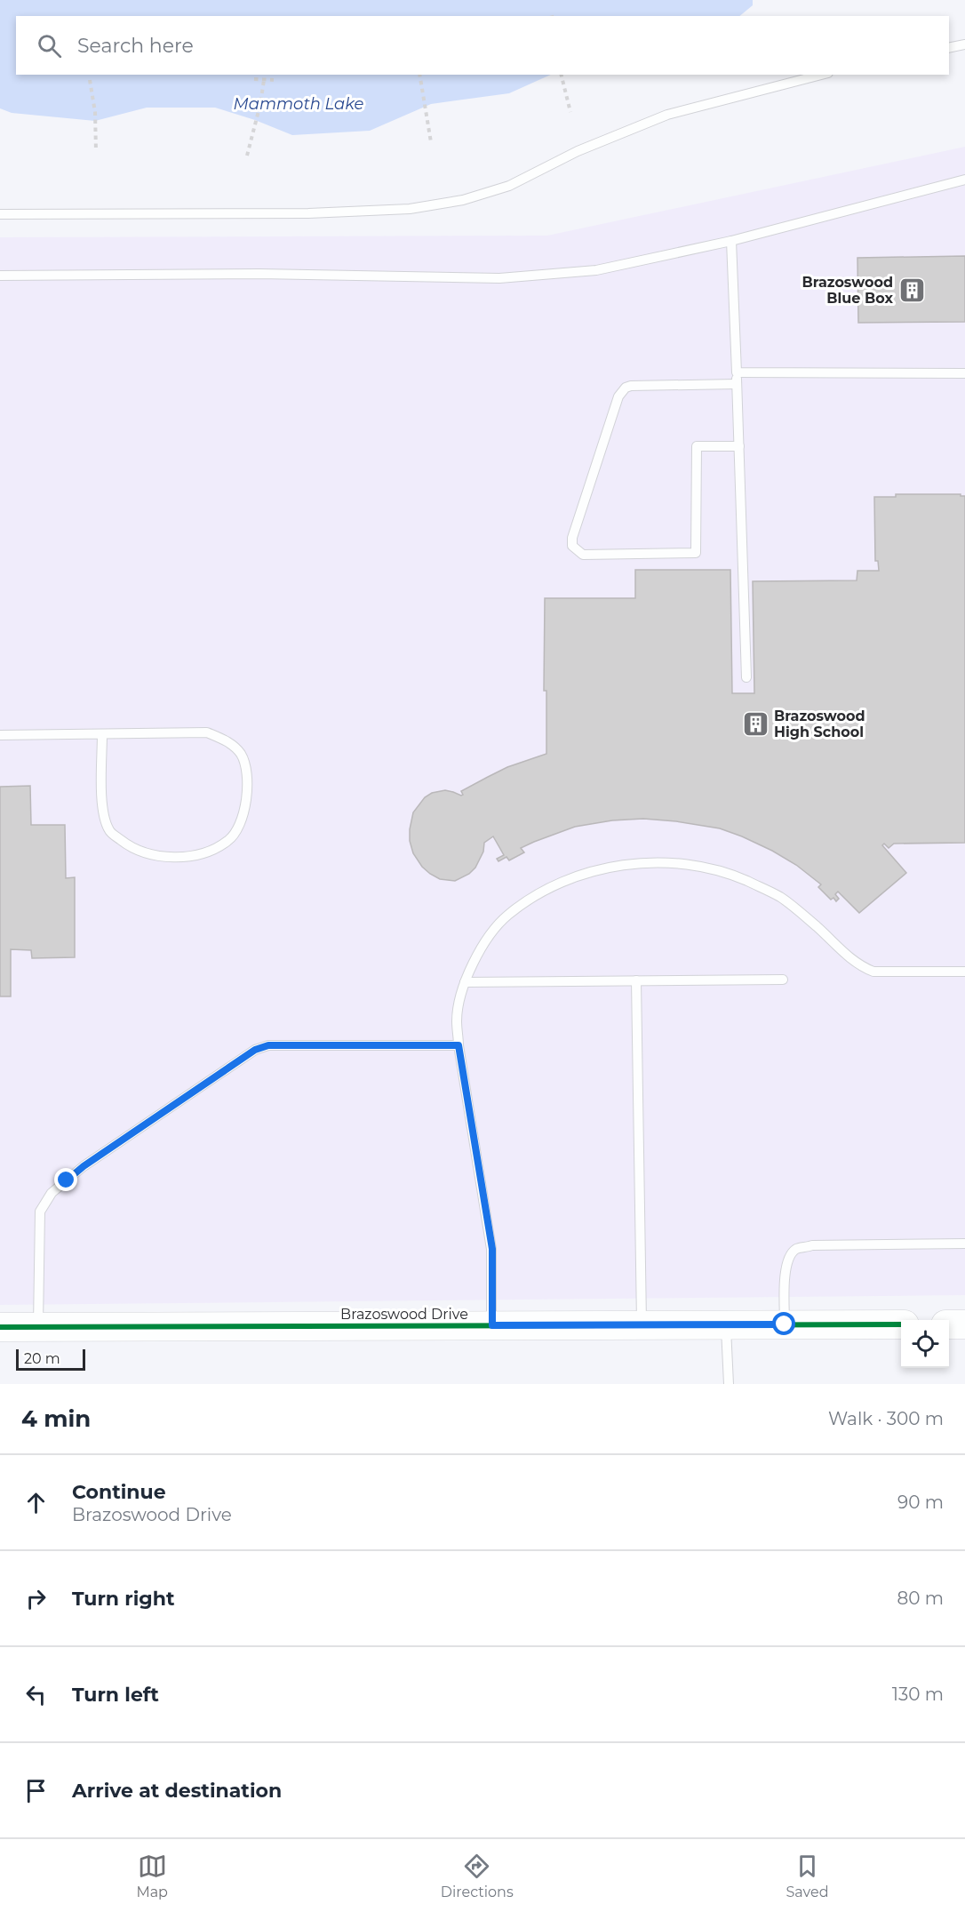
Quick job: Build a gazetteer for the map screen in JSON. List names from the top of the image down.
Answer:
{
  "streets": {
    "street": ["Brazoswood Drive"]
  },
  "water": ["Mammoth Lake"],
  "places": {
    "building": ["Brazoswood Blue Box", "Brazoswood High School"]
  },
  "scale_bar": "20 m",
  "page": {
    "search": "Search here",
    "scale": "20 m",
    "heading": ["4 min", "Walk · 300 m"],
    "list": [
      ["Continue", "Brazoswood Drive", "90 m"],
      ["Turn right", "80 m"],
      ["Turn left", "130 m"],
      "Arrive at destination"
    ],
    "nav": ["Map", "Directions", "Saved"]
  }
}
